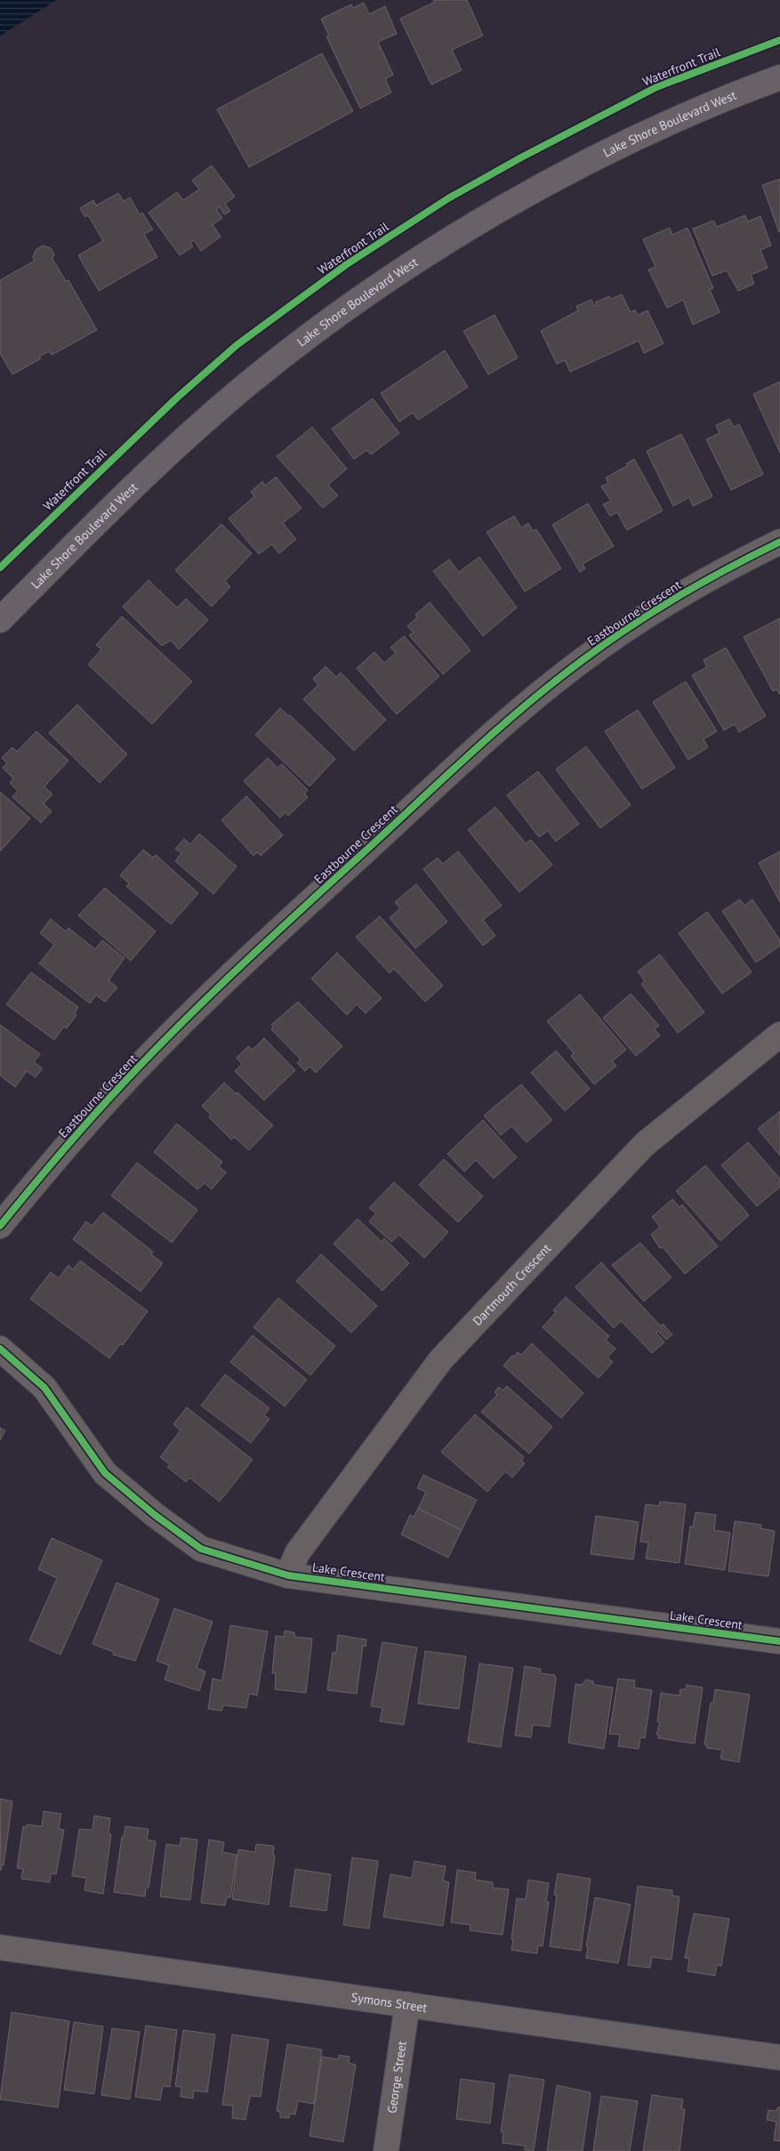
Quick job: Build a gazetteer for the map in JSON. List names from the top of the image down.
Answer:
{
  "streets": {
    "main road": ["Lake Shore Boulevard West"],
    "street": [
      "Eastbourne Crescent",
      "Dartmouth Crescent",
      "Lake Crescent",
      "Symons Street",
      "George Street"
    ],
    "cycle path": ["Waterfront Trail"]
  },
  "crossings": [
    ["Dartmouth Crescent", "Lake Crescent"],
    ["Symons Street", "George Street"]
  ]
}
